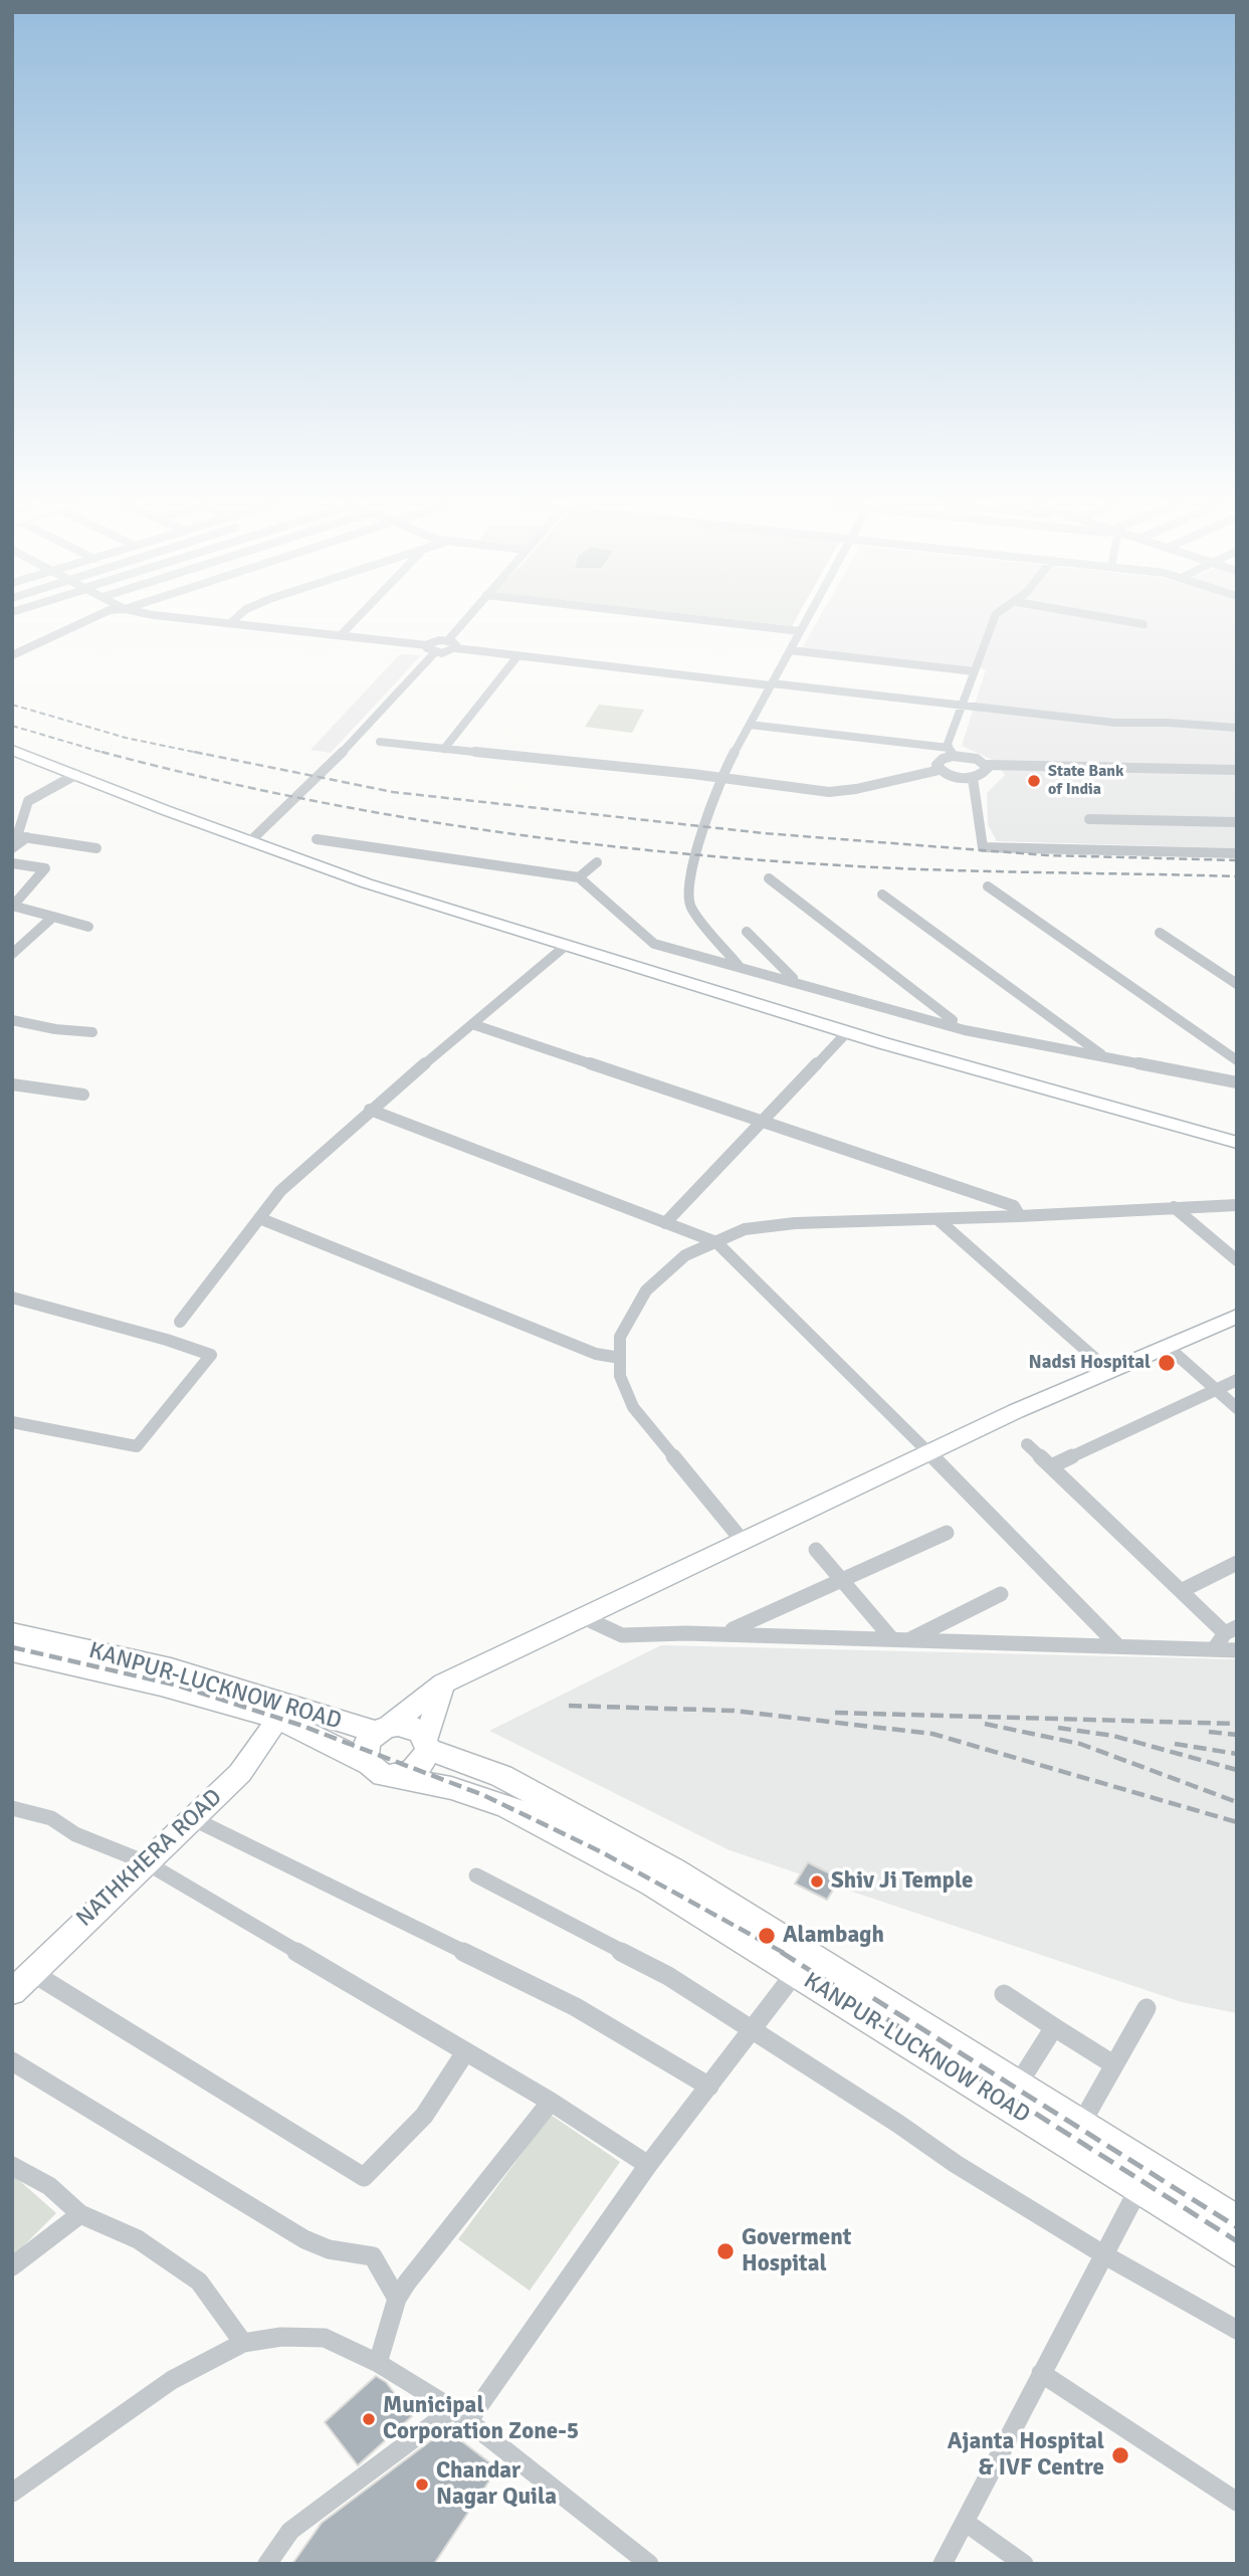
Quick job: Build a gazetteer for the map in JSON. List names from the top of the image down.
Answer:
{
  "streets": {
    "main road": ["KANPUR-LUCKNOW ROAD"],
    "street": ["NATHKHERA ROAD"]
  },
  "crossings": [
    ["KANPUR-LUCKNOW ROAD", "NATHKHERA ROAD"]
  ],
  "places": [
    "State Bank of India",
    "Nadsi Hospital",
    "Shiv Ji Temple",
    "Alambagh",
    "Goverment Hospital",
    "Municipal Corporation Zone-5",
    "Ajanta Hospital & IVF Centre",
    "Chandar Nagar Quila"
  ]
}
